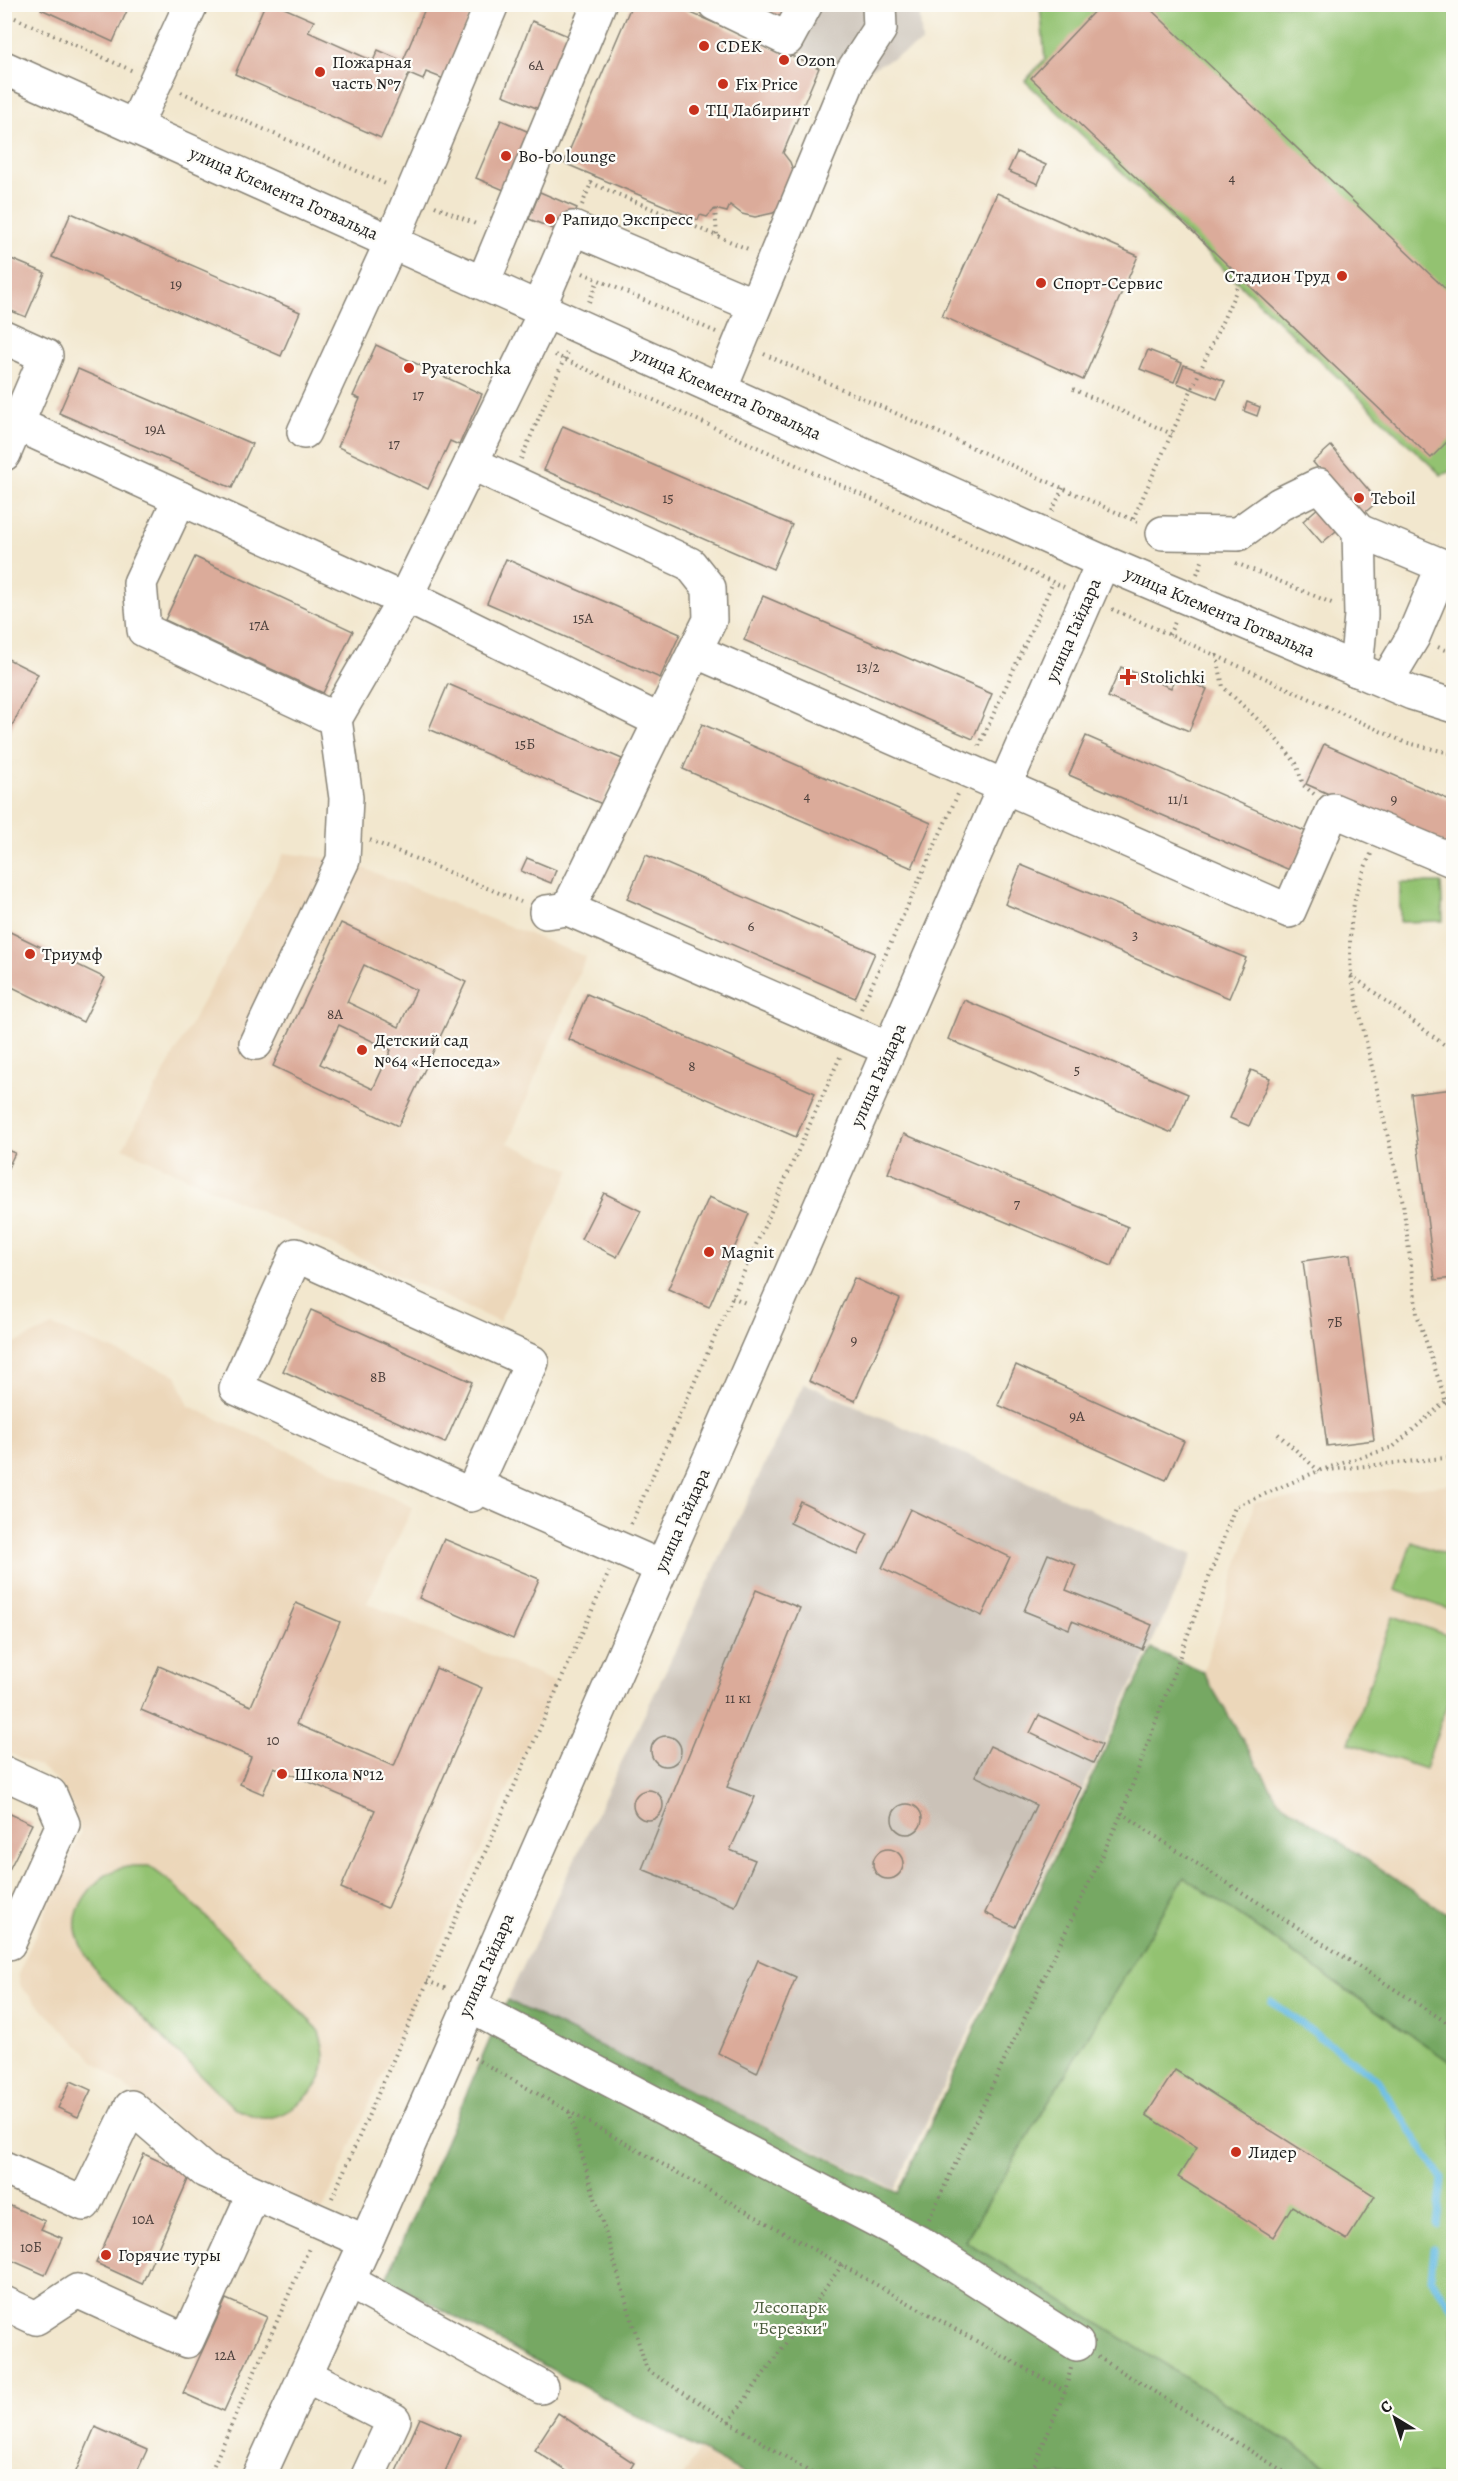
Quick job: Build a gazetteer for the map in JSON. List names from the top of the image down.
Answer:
{
  "streets": {
    "street": ["улица Клемента Готвальда", "улица Гайдара"]
  },
  "crossings": [
    ["улица Клемента Готвальда", "улица Гайдара"]
  ],
  "parks": ["Лесопарк \"Березки\""],
  "places": {
    "other": [
      "CDEK",
      "Ozon",
      "Пожарная часть №7",
      "Fix Price",
      "ТЦ Лабиринт",
      "Bo-bo lounge",
      "Рапидо Экспресс",
      "Стадион Труд",
      "Спорт-Сервис",
      "Pyaterochka",
      "Teboil",
      "Триумф",
      "Детский сад №64 «Непоседа»",
      "Magnit",
      "Школа №12",
      "Лидер",
      "Горячие туры"
    ],
    "health": ["Stolichki"]
  },
  "house_numbers": [
    "6А",
    "4",
    "19",
    "17",
    "19А",
    "17",
    "15",
    "15А",
    "17А",
    "13/2",
    "15Б",
    "4",
    "11/1",
    "9",
    "6",
    "3",
    "8А",
    "8",
    "5",
    "7",
    "7Б",
    "9",
    "8В",
    "9А",
    "11 к1",
    "10",
    "10А",
    "10Б",
    "12А"
  ],
  "north": "top left"
}
